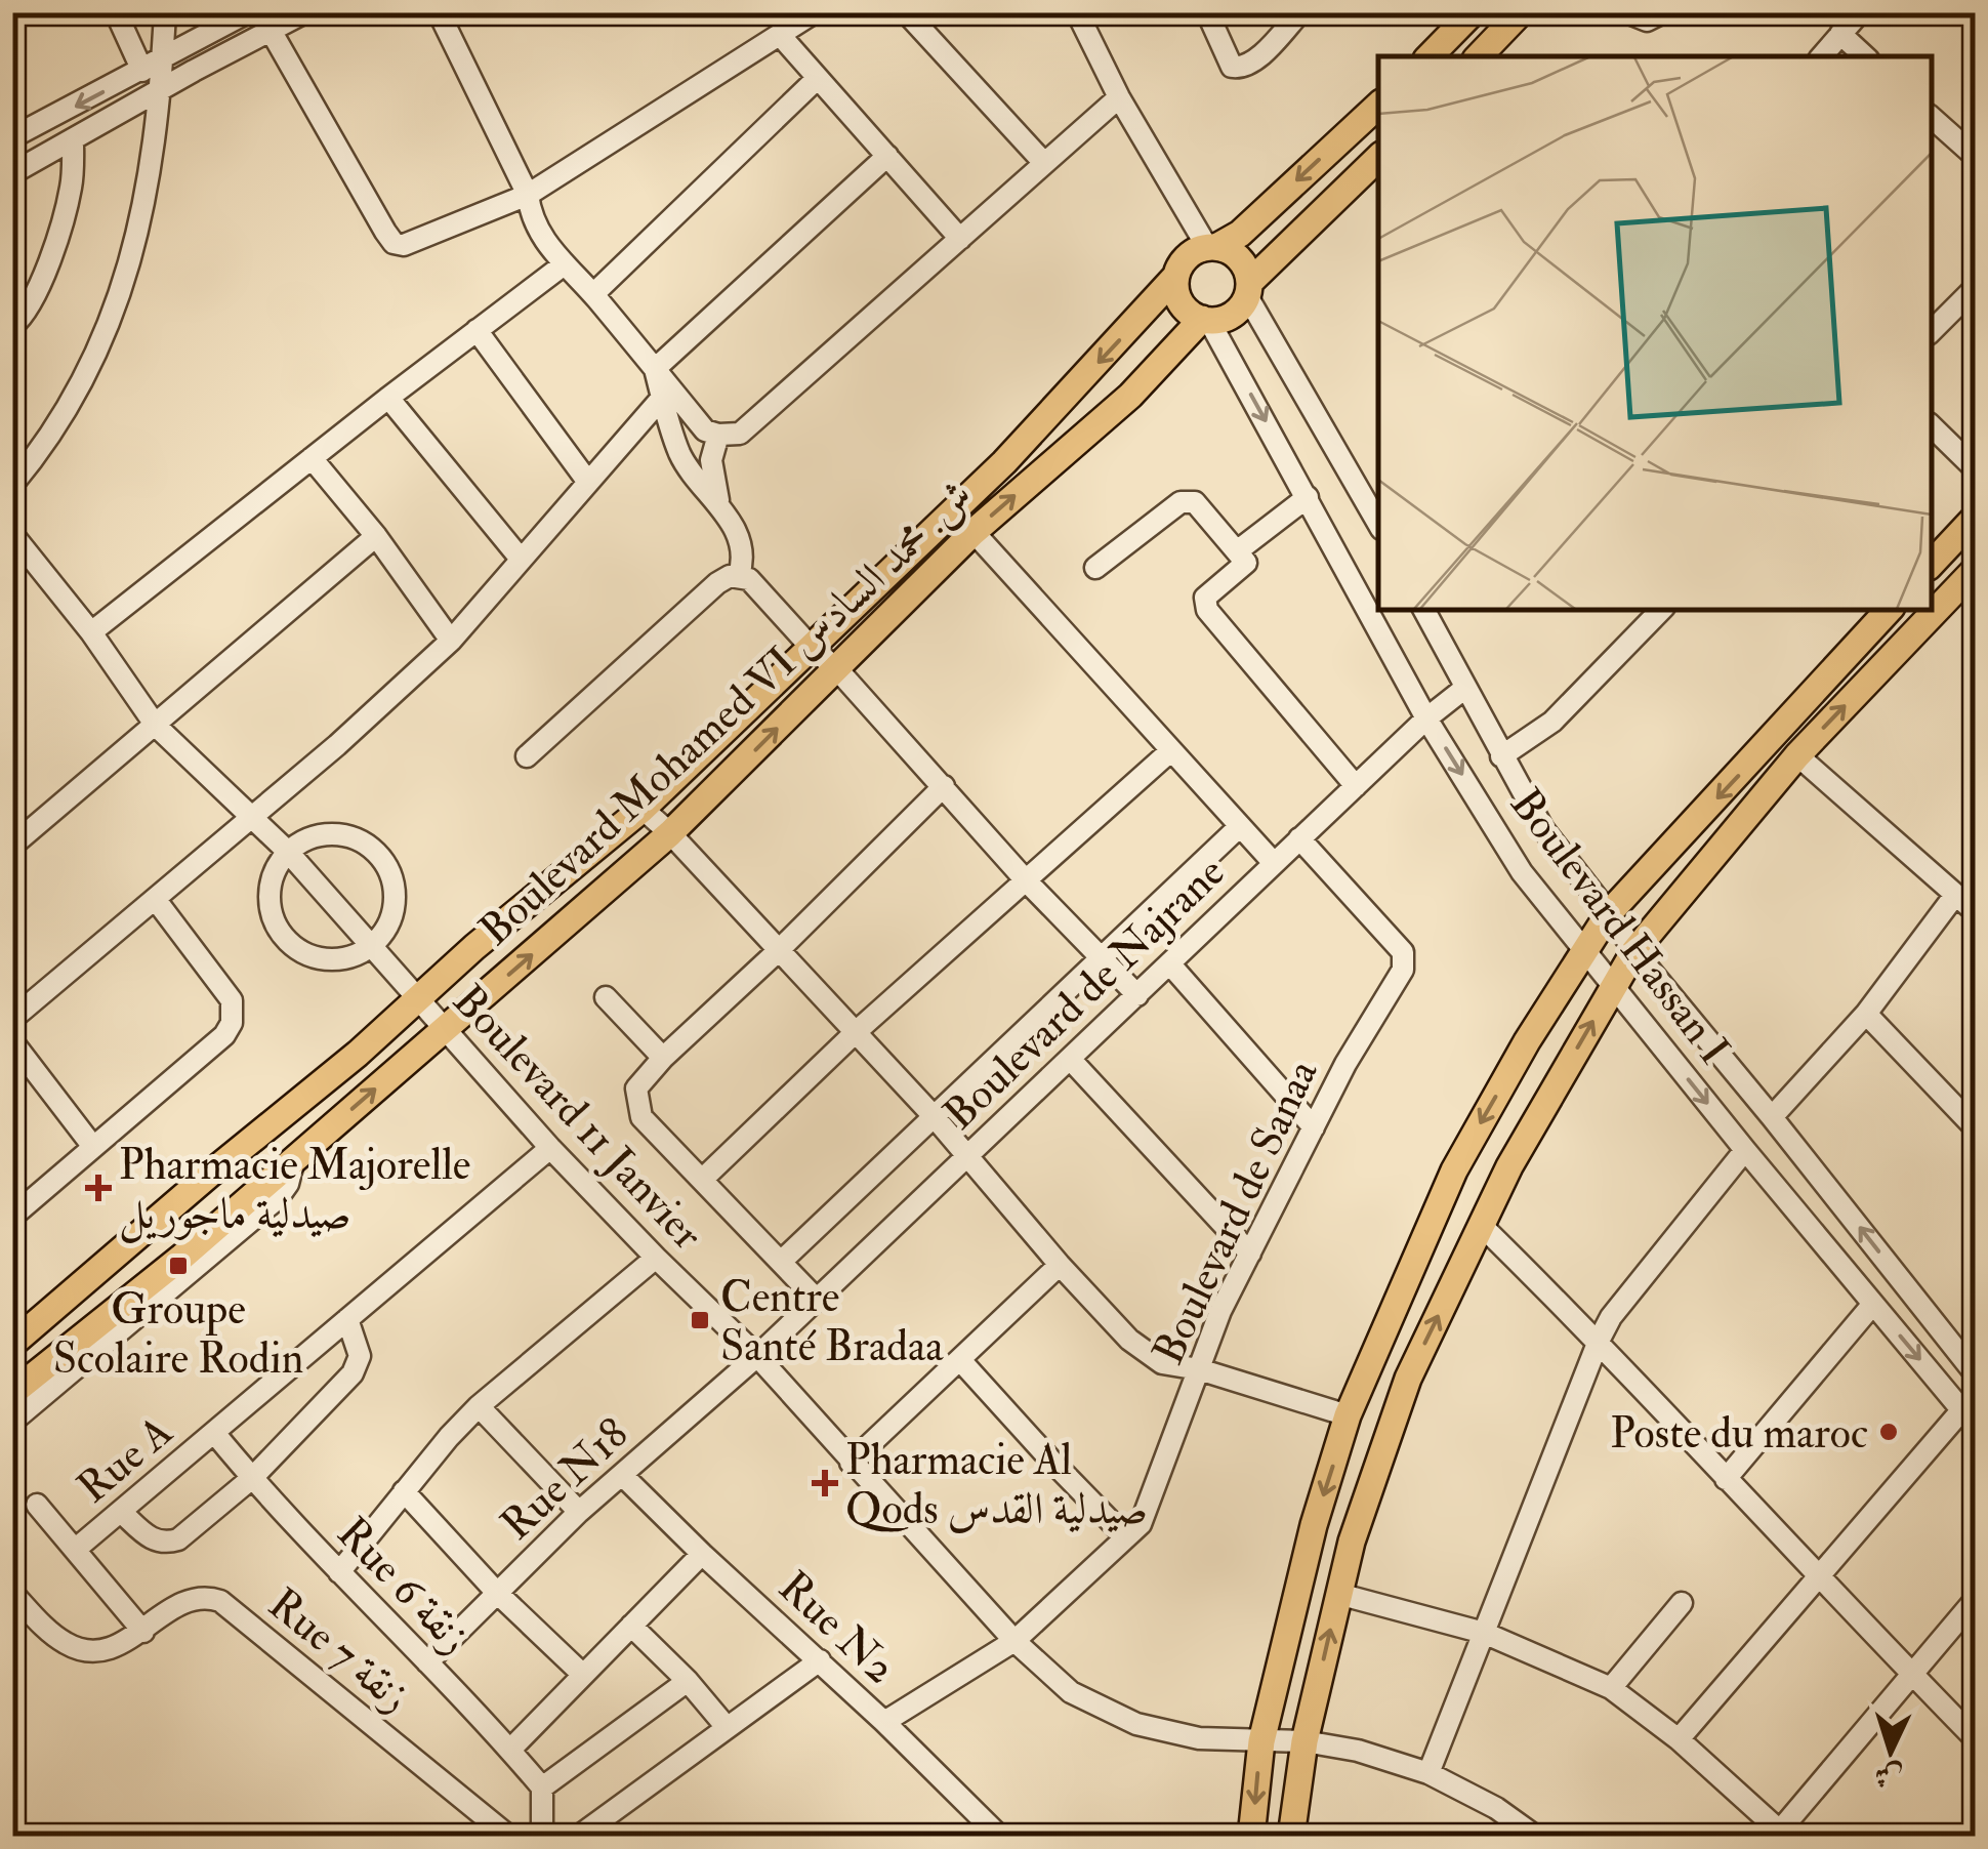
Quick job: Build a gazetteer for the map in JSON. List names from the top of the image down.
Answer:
{
  "streets": {
    "main road": ["Boulevard Mohamed VI ش. محمد السادس"],
    "street": [
      "Boulevard Hassan I",
      "Boulevard de Najrane",
      "Boulevard 11 Janvier",
      "Boulevard de Sanaa",
      "Rue A",
      "Rue N18",
      "Rue 6 زنقة",
      "Rue N2",
      "Rue 7 زنقة"
    ]
  },
  "crossings": [
    ["Boulevard Mohamed VI ش. محمد السادس", "Boulevard Hassan I"],
    ["Boulevard Mohamed VI ش. محمد السادس", "Boulevard 11 Janvier"],
    ["Boulevard Hassan I", "Boulevard de Najrane"],
    ["Boulevard de Najrane", "Boulevard 11 Janvier"],
    ["Boulevard de Najrane", "Boulevard de Sanaa"],
    ["Boulevard de Najrane", "Rue N18"],
    ["Boulevard 11 Janvier", "Boulevard de Sanaa"],
    ["Boulevard 11 Janvier", "Rue A"],
    ["Boulevard 11 Janvier", "Rue N18"],
    ["Boulevard de Sanaa", "Rue N2"],
    ["Rue A", "Rue 6 زنقة"],
    ["Rue N18", "Rue 6 زنقة"],
    ["Rue N18", "Rue N2"]
  ],
  "places": {
    "health": ["Pharmacie Majorelle صيدلية ماجوريل", "Pharmacie Al Qods صيدلية القدس"],
    "transit": ["Groupe Scolaire Rodin", "Centre Santé Bradaa"],
    "other": ["Poste du maroc"]
  },
  "north": "bottom"
}
